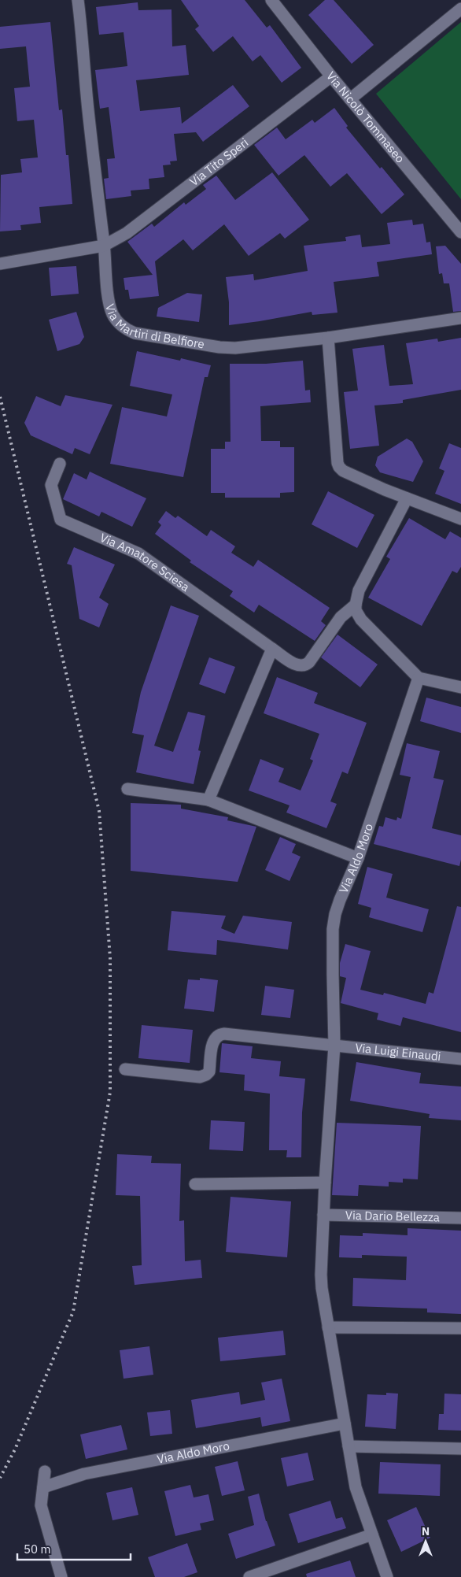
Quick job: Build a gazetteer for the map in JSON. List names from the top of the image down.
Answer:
{
  "streets": {
    "street": [
      "Via Nicolò Tommaseo",
      "Via Tito Speri",
      "Via Martiri di Belfiore",
      "Via Amatore Sciesa",
      "Via Aldo Moro",
      "Via Luigi Einaudi",
      "Via Dario Bellezza"
    ]
  },
  "crossings": [
    ["Via Nicolò Tommaseo", "Via Tito Speri"],
    ["Via Tito Speri", "Via Martiri di Belfiore"],
    ["Via Aldo Moro", "Via Luigi Einaudi"],
    ["Via Aldo Moro", "Via Dario Bellezza"]
  ],
  "scale_bar": "50 m",
  "north": "top"
}
